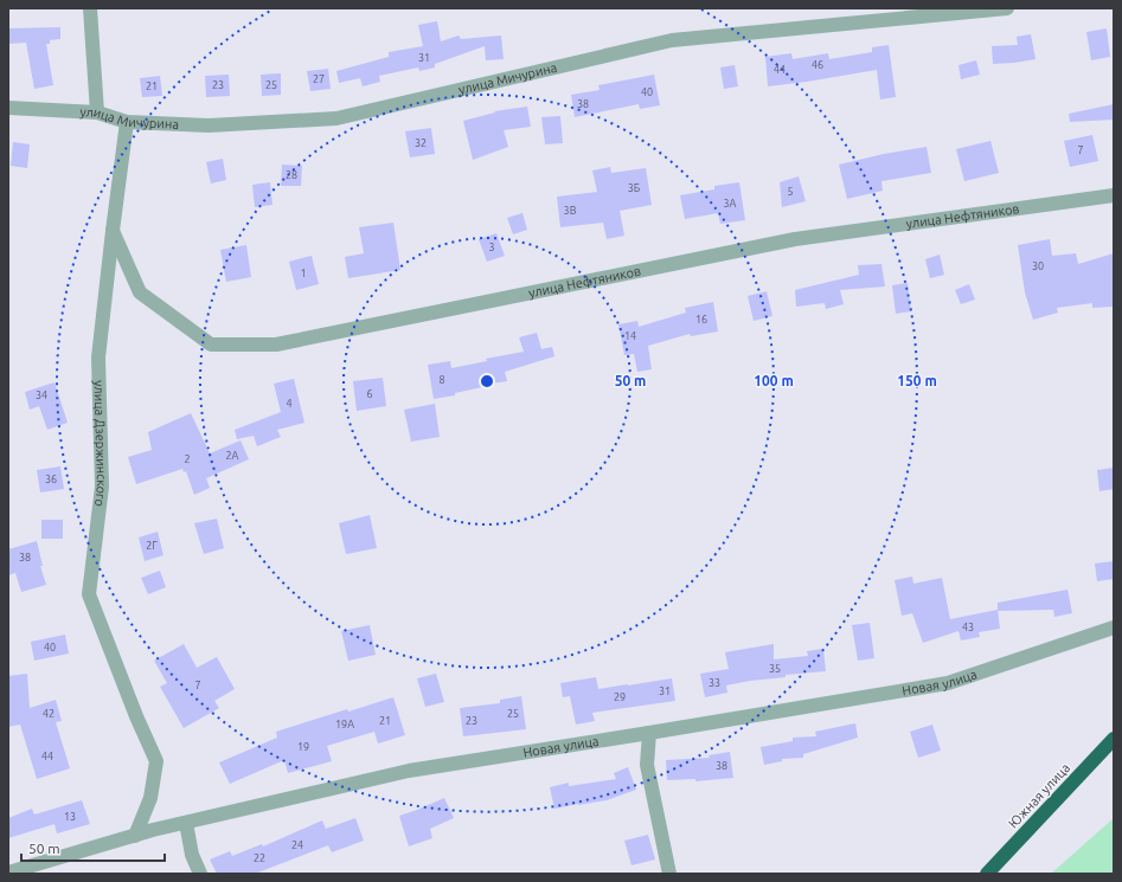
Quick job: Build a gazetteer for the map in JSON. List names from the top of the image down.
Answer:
{
  "streets": {
    "highway": ["Южная улица"],
    "street": [
      "улица Мичурина",
      "улица Нефтяников",
      "улица Дзержинского",
      "Новая улица"
    ]
  },
  "crossings": [
    ["улица Мичурина", "улица Дзержинского"],
    ["улица Нефтяников", "улица Дзержинского"],
    ["улица Дзержинского", "Новая улица"]
  ],
  "house_numbers": [
    "31",
    "46",
    "44",
    "27",
    "23",
    "25",
    "21",
    "40",
    "38",
    "32",
    "7",
    "28",
    "3Б",
    "5",
    "3А",
    "3В",
    "3",
    "30",
    "1",
    "16",
    "14",
    "8",
    "6",
    "34",
    "4",
    "2А",
    "2",
    "36",
    "2Г",
    "38",
    "43",
    "40",
    "35",
    "33",
    "7",
    "31",
    "29",
    "42",
    "25",
    "21",
    "23",
    "19А",
    "19",
    "44",
    "38",
    "13",
    "24",
    "22"
  ],
  "scale_bar": "50 m",
  "rings": ["50 m", "100 m", "150 m"]
}
